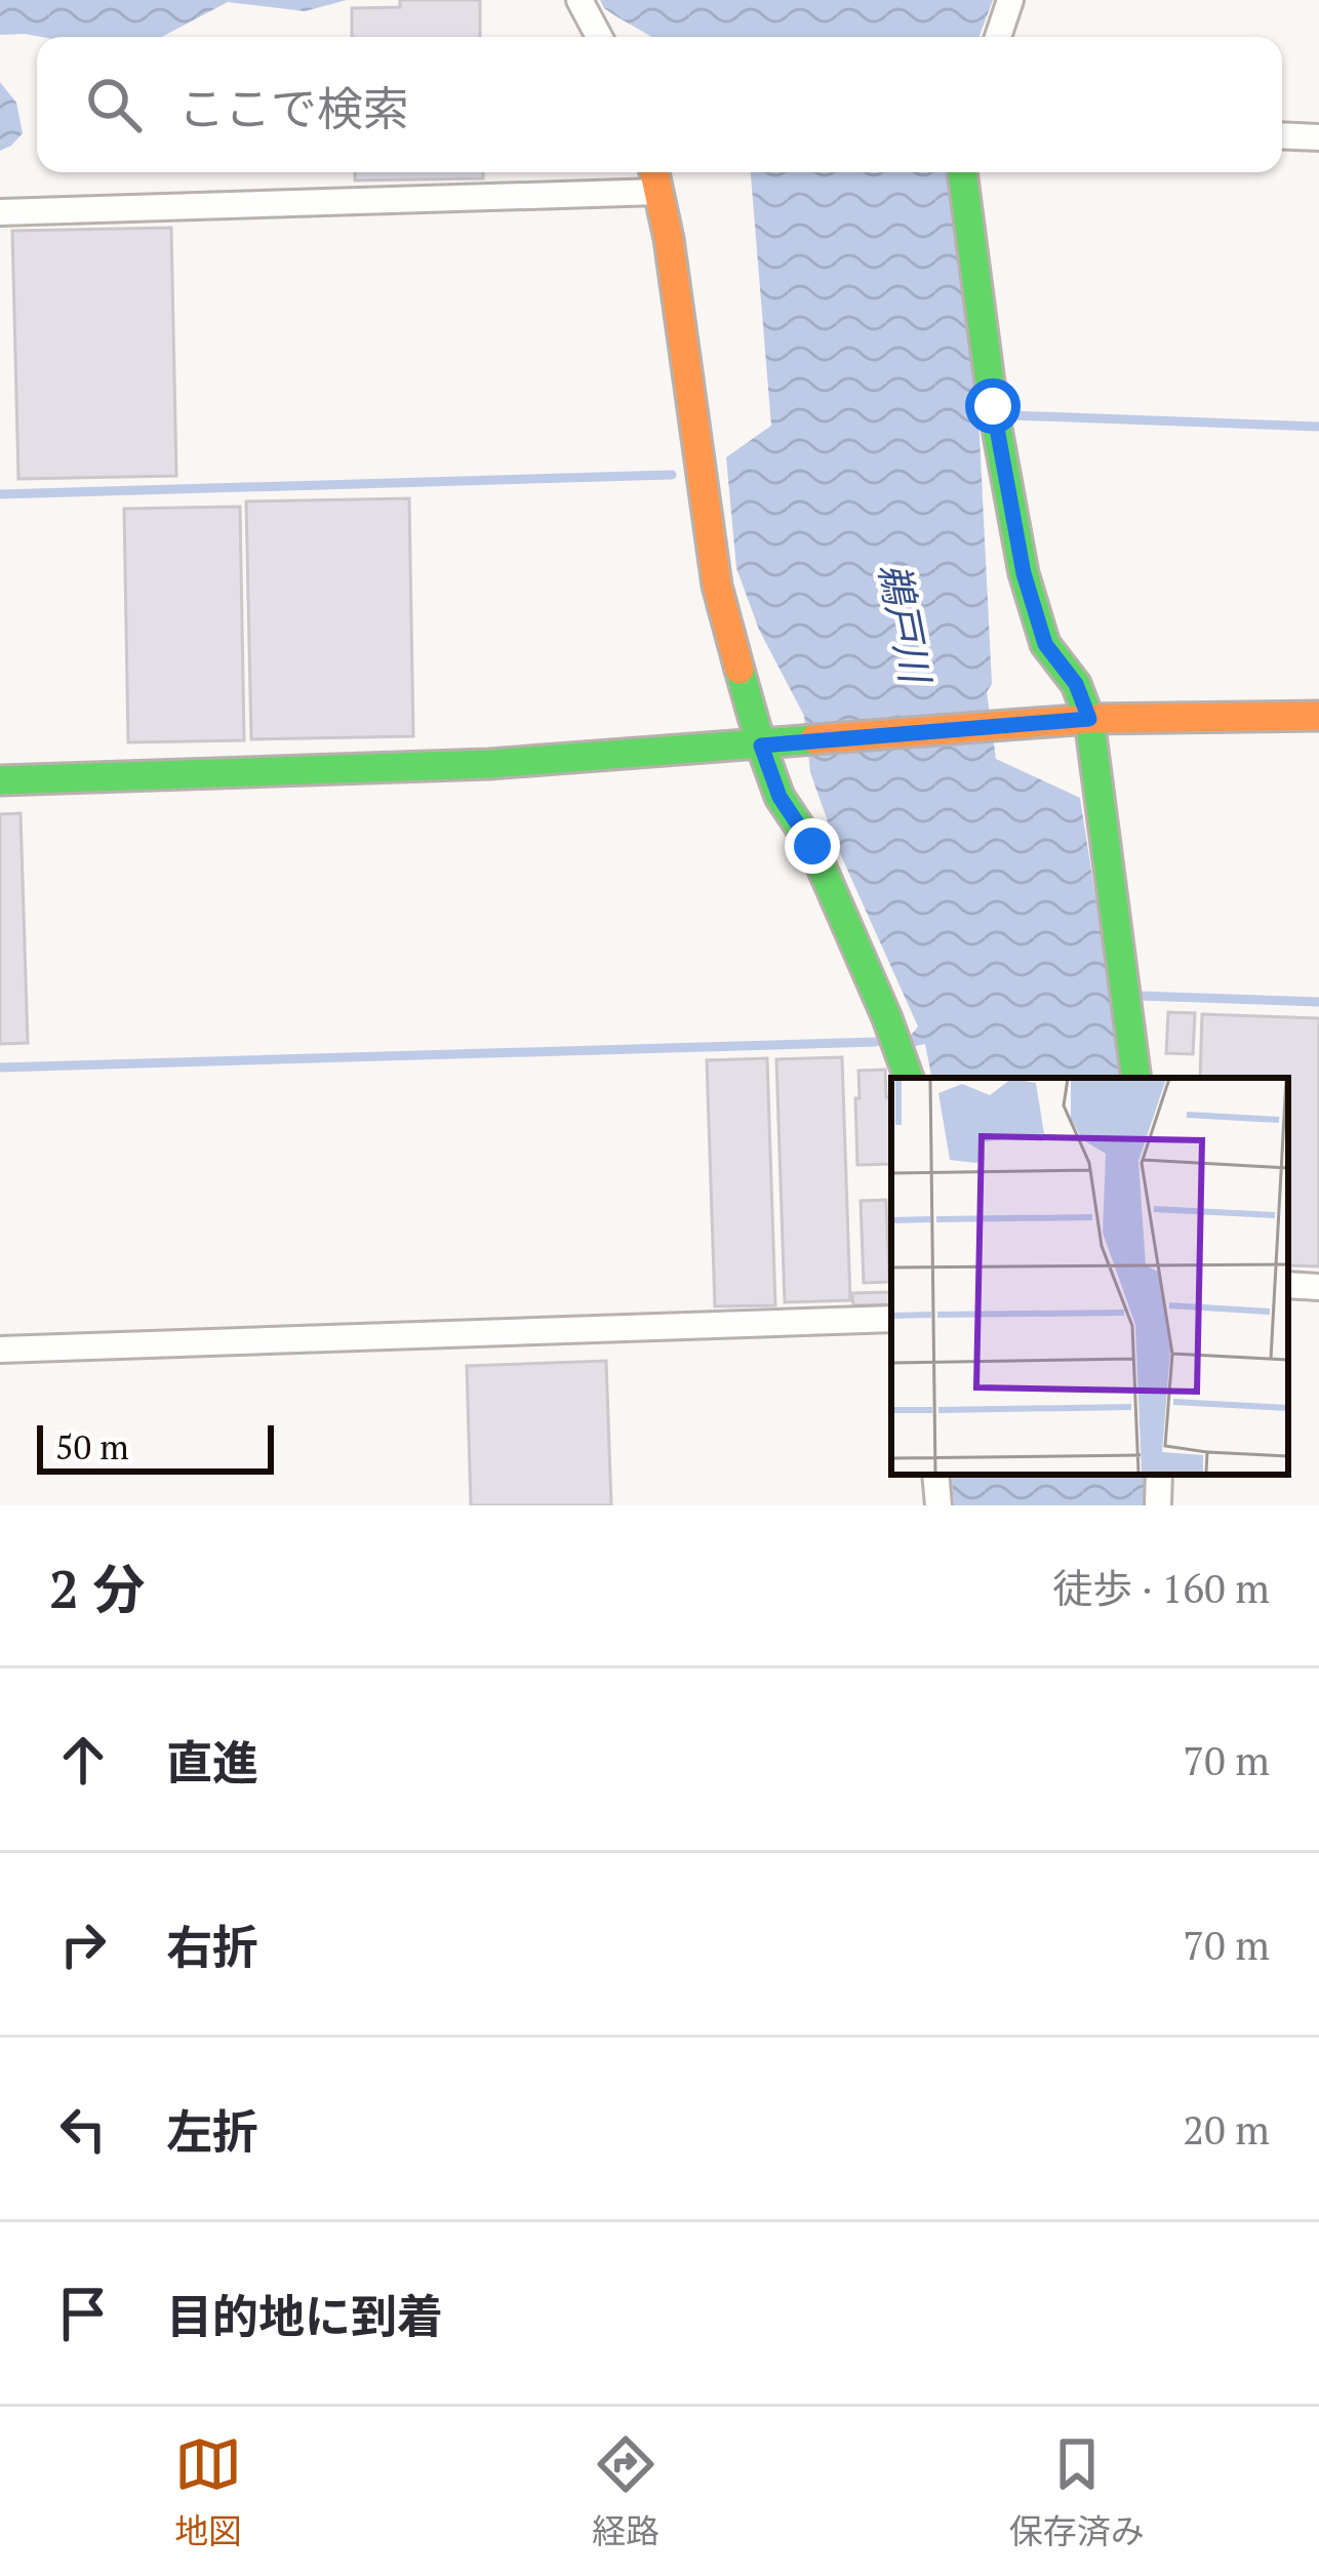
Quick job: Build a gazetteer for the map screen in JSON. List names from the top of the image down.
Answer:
{
  "water": ["鵜戸川"],
  "scale_bar": "50 m",
  "page": {
    "search": "ここで検索",
    "scale": "50 m",
    "heading": ["2 分", "徒歩 · 160 m"],
    "list": [
      ["直進", "70 m"],
      ["右折", "70 m"],
      ["左折", "20 m"],
      "目的地に到着"
    ],
    "nav": ["地図", "経路", "保存済み"]
  }
}
